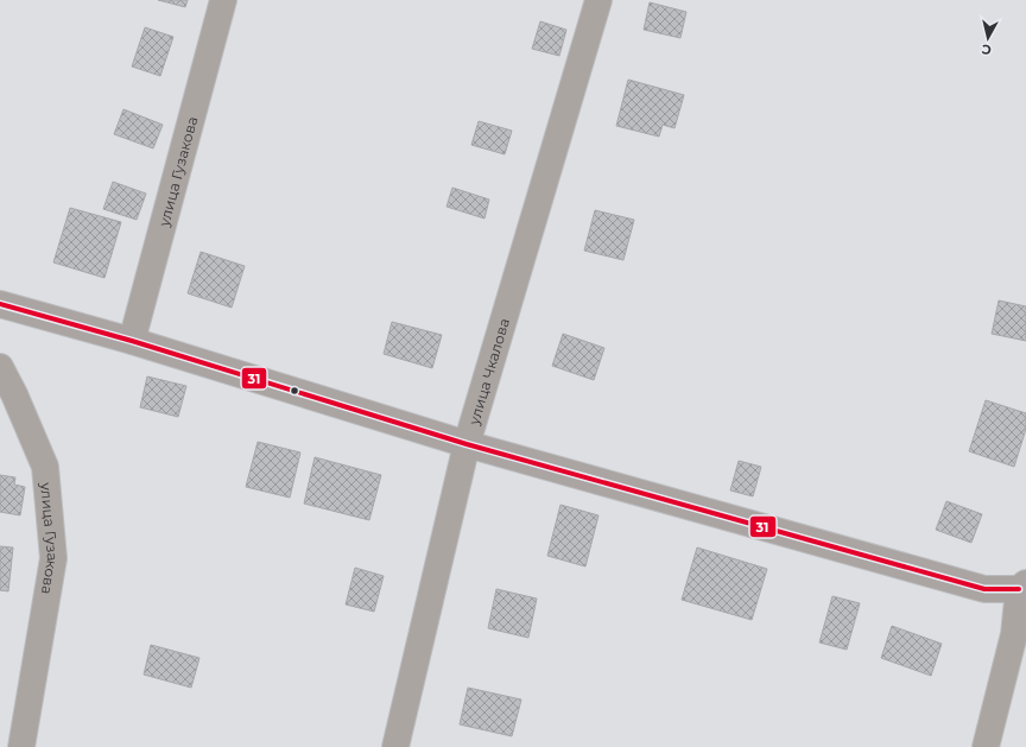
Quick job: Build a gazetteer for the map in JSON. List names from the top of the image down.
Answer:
{
  "streets": {
    "street": ["улица Гузакова", "улица Чкалова"]
  },
  "lines": ["transit line 31"],
  "north": "bottom"
}
